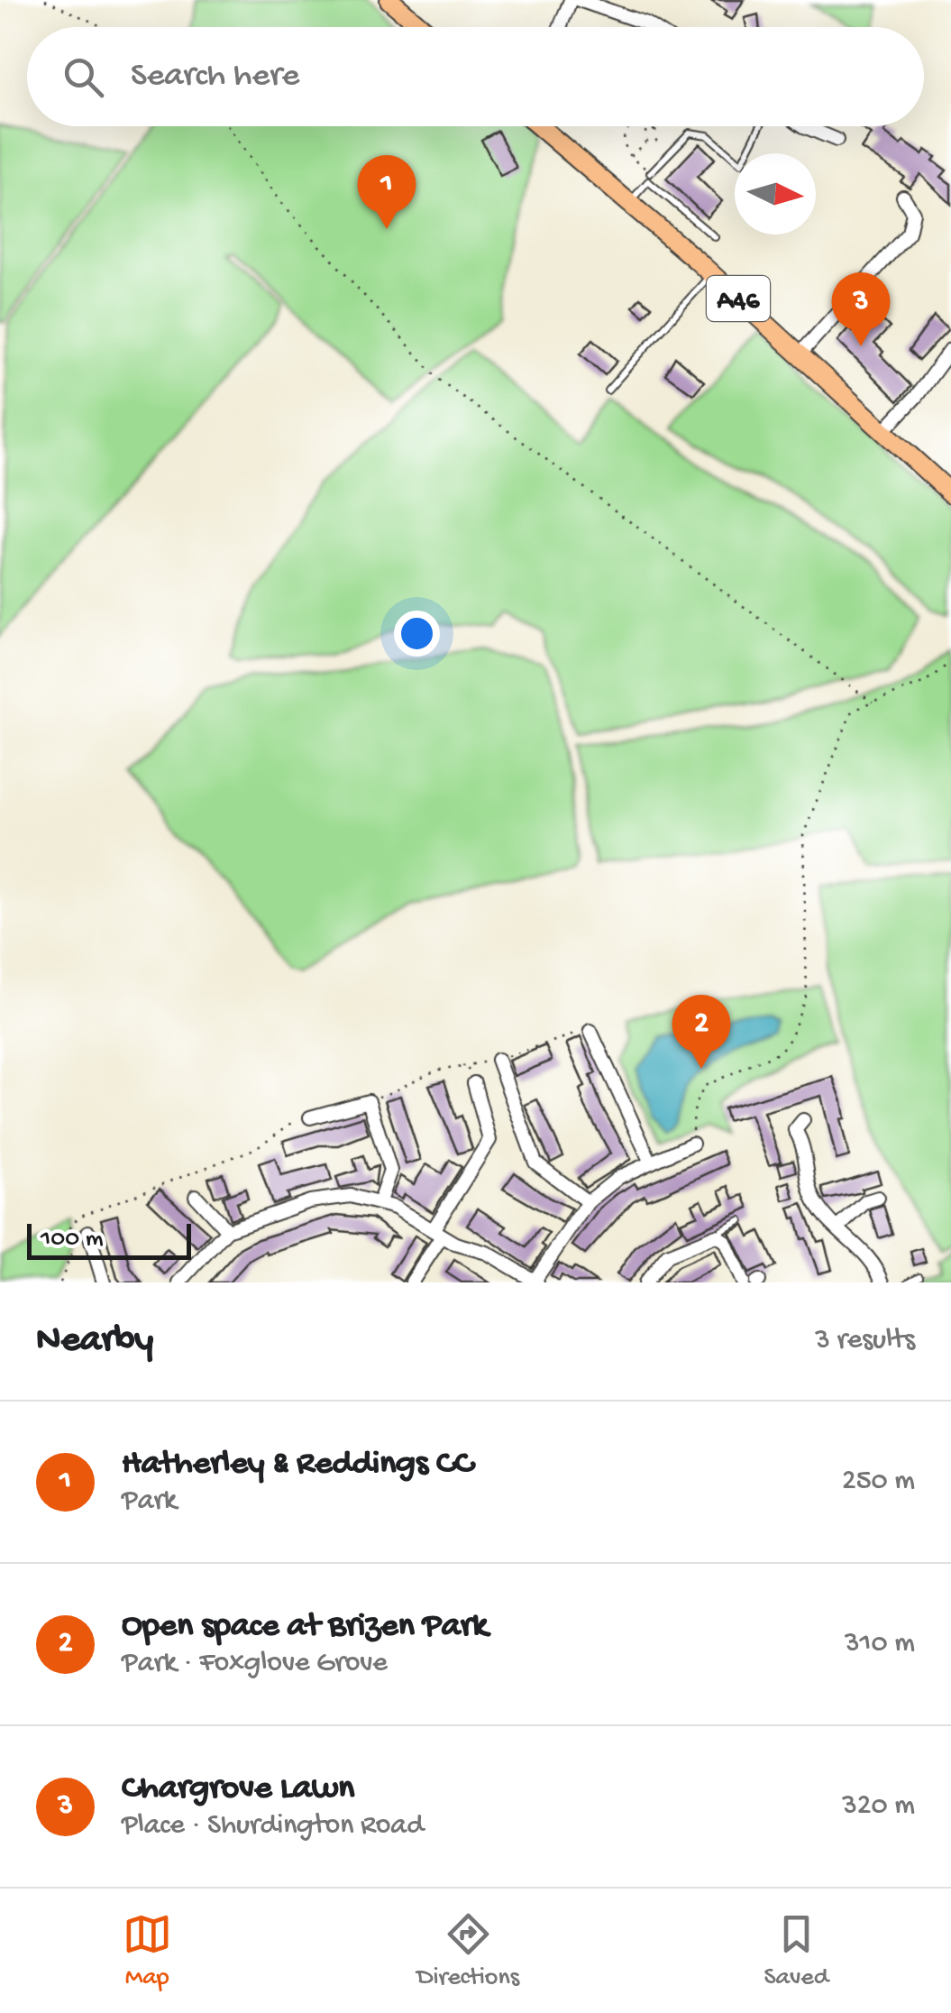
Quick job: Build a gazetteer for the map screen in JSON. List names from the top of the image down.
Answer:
{
  "streets": {
    "main road": ["A46"]
  },
  "scale_bar": "100 m",
  "north": "right",
  "page": {
    "search": "Search here",
    "pins": ["1", "3", "2"],
    "scale": "100 m",
    "heading": ["Nearby", "3 results"],
    "list": [
      {
        "mark": "1",
        "name": "Hatherley & Reddings CC",
        "note": "Park",
        "value": "250 m"
      },
      {
        "mark": "2",
        "name": "Open space at Brizen Park",
        "note": "Park · Foxglove Grove",
        "value": "310 m"
      },
      {
        "mark": "3",
        "name": "Chargrove Lawn",
        "note": "Place · Shurdington Road",
        "value": "320 m"
      }
    ],
    "nav": ["Map", "Directions", "Saved"]
  }
}
